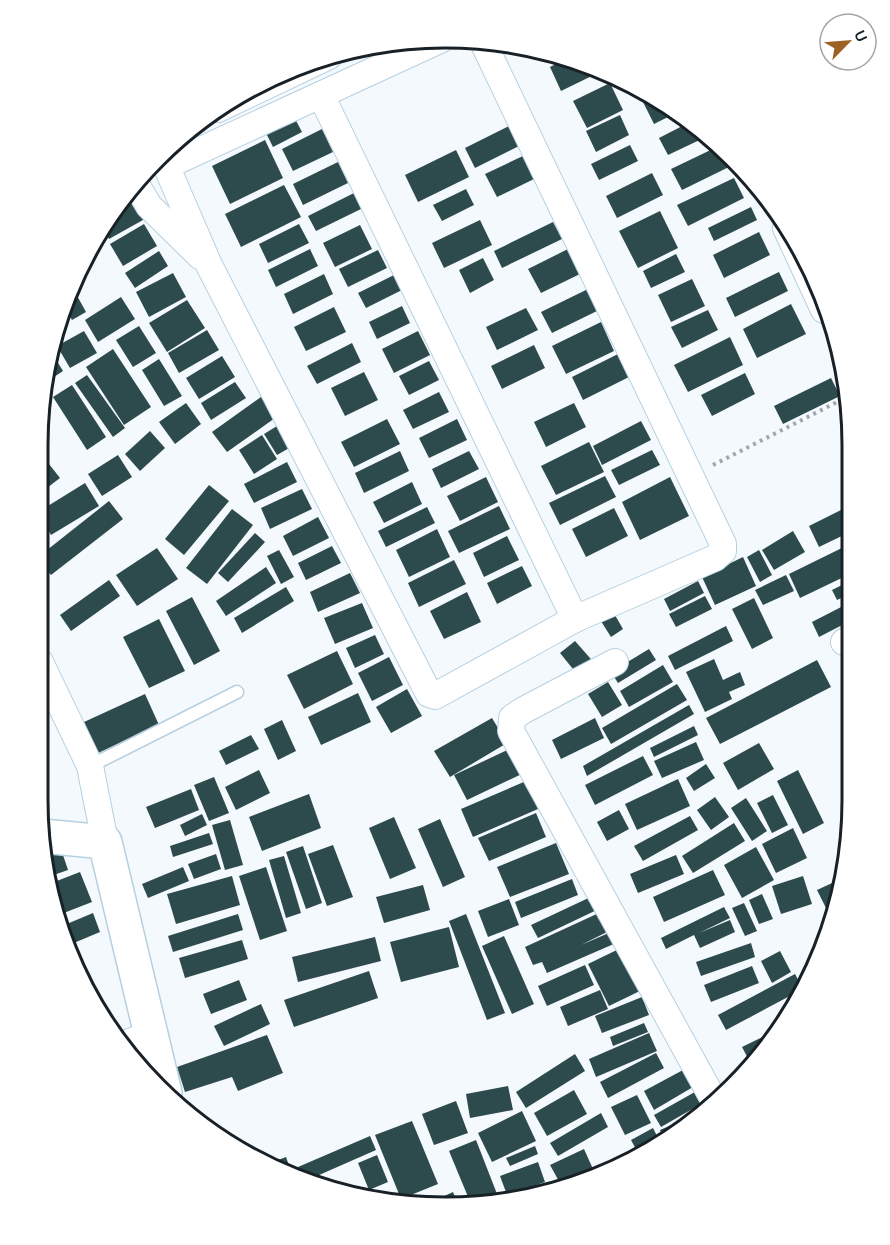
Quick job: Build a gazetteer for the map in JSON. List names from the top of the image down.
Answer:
{
  "north": "top right"
}
